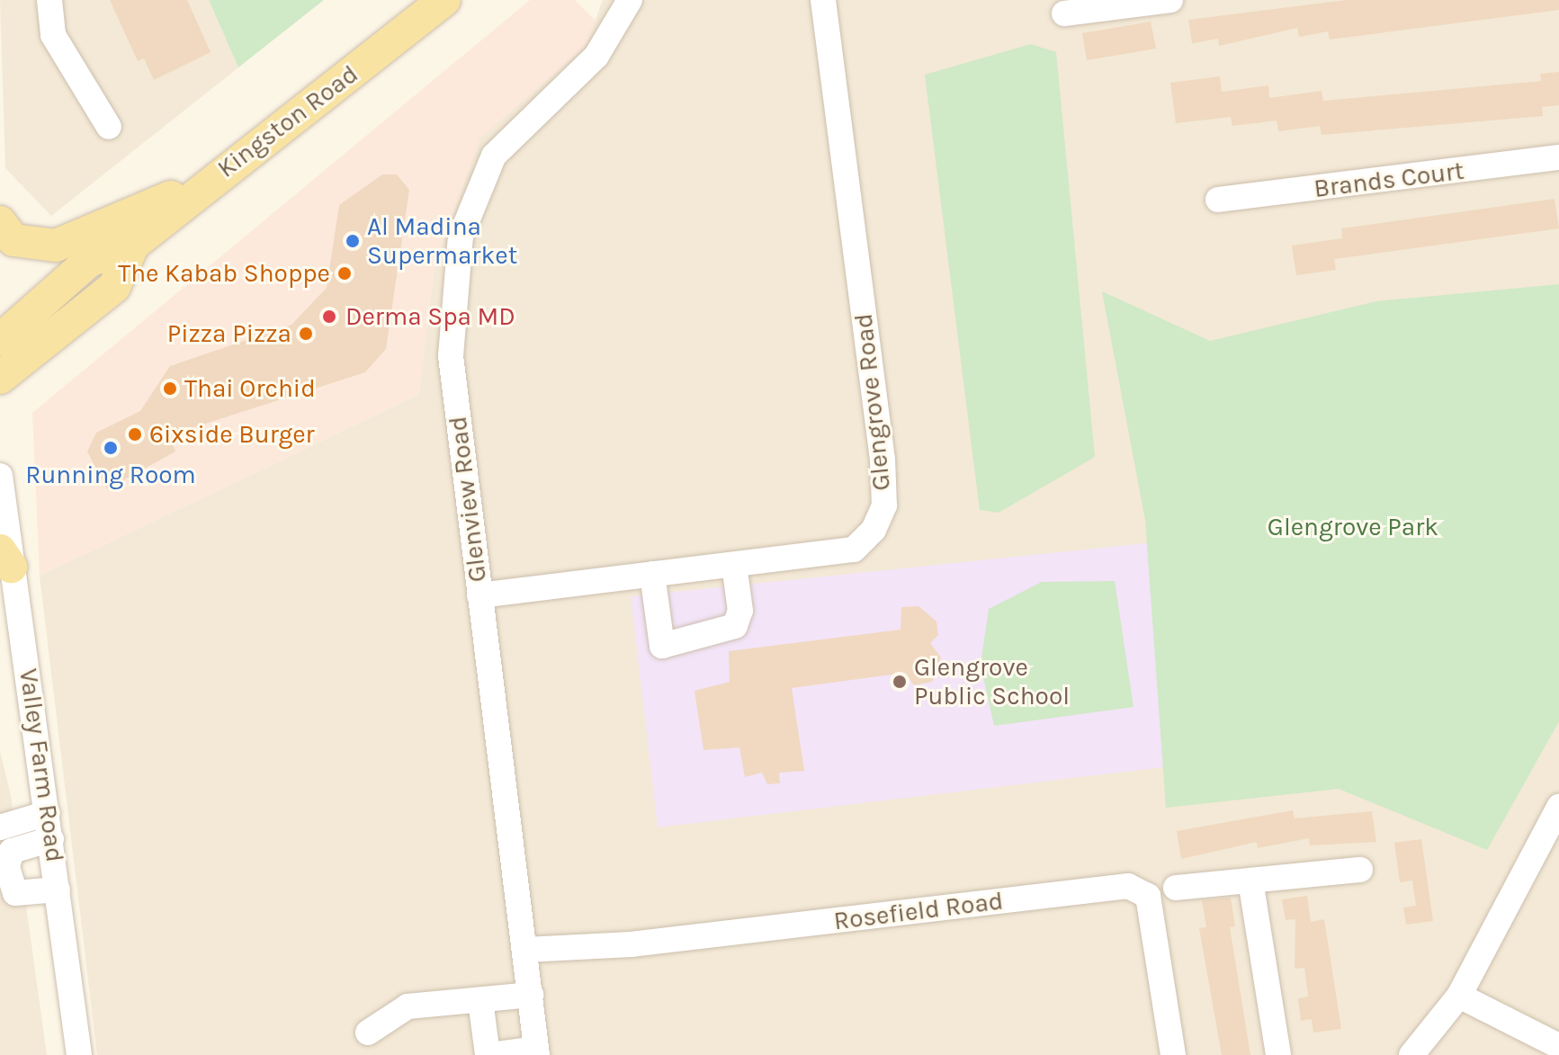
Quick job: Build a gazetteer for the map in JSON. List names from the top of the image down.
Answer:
{
  "streets": {
    "main road": ["Kingston Road"],
    "street": [
      "Brands Court",
      "Glengrove Road",
      "Glenview Road",
      "Valley Farm Road",
      "Rosefield Road"
    ]
  },
  "crossings": [
    ["Glengrove Road", "Glenview Road"],
    ["Glenview Road", "Rosefield Road"]
  ],
  "parks": ["Glengrove Park"],
  "places": [
    "Al Madina Supermarket",
    "The Kabab Shoppe",
    "Derma Spa MD",
    "Pizza Pizza",
    "Thai Orchid",
    "6ixside Burger",
    "Running Room",
    "Glengrove Public School"
  ]
}
